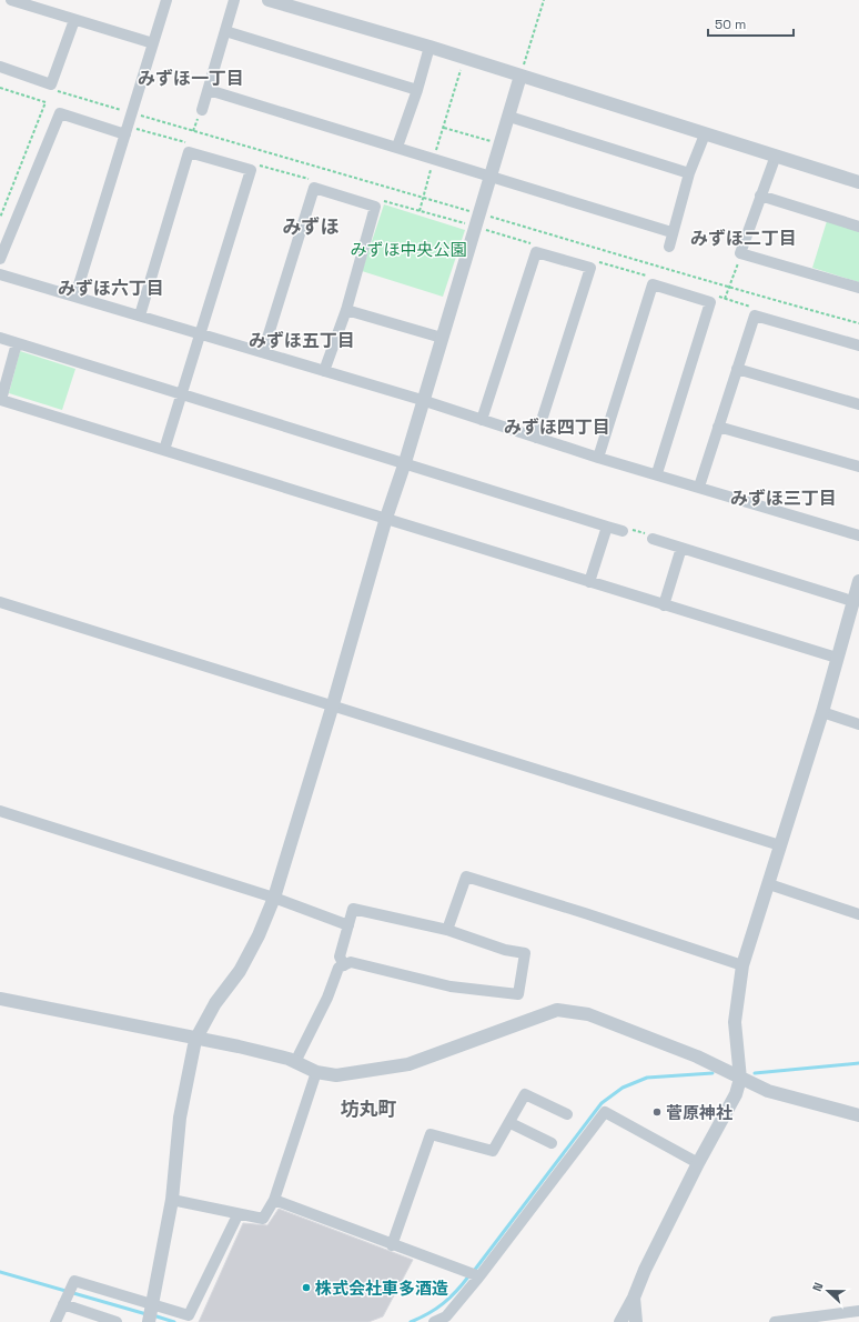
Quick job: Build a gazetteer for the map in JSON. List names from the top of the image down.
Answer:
{
  "districts": [
    "みずほ一丁目",
    "みずほ",
    "みずほ二丁目",
    "みずほ六丁目",
    "みずほ五丁目",
    "みずほ四丁目",
    "みずほ三丁目",
    "坊丸町"
  ],
  "parks": ["みずほ中央公園"],
  "places": ["菅原神社", "株式会社車多酒造"],
  "scale_bar": "50 m",
  "north": "left"
}
